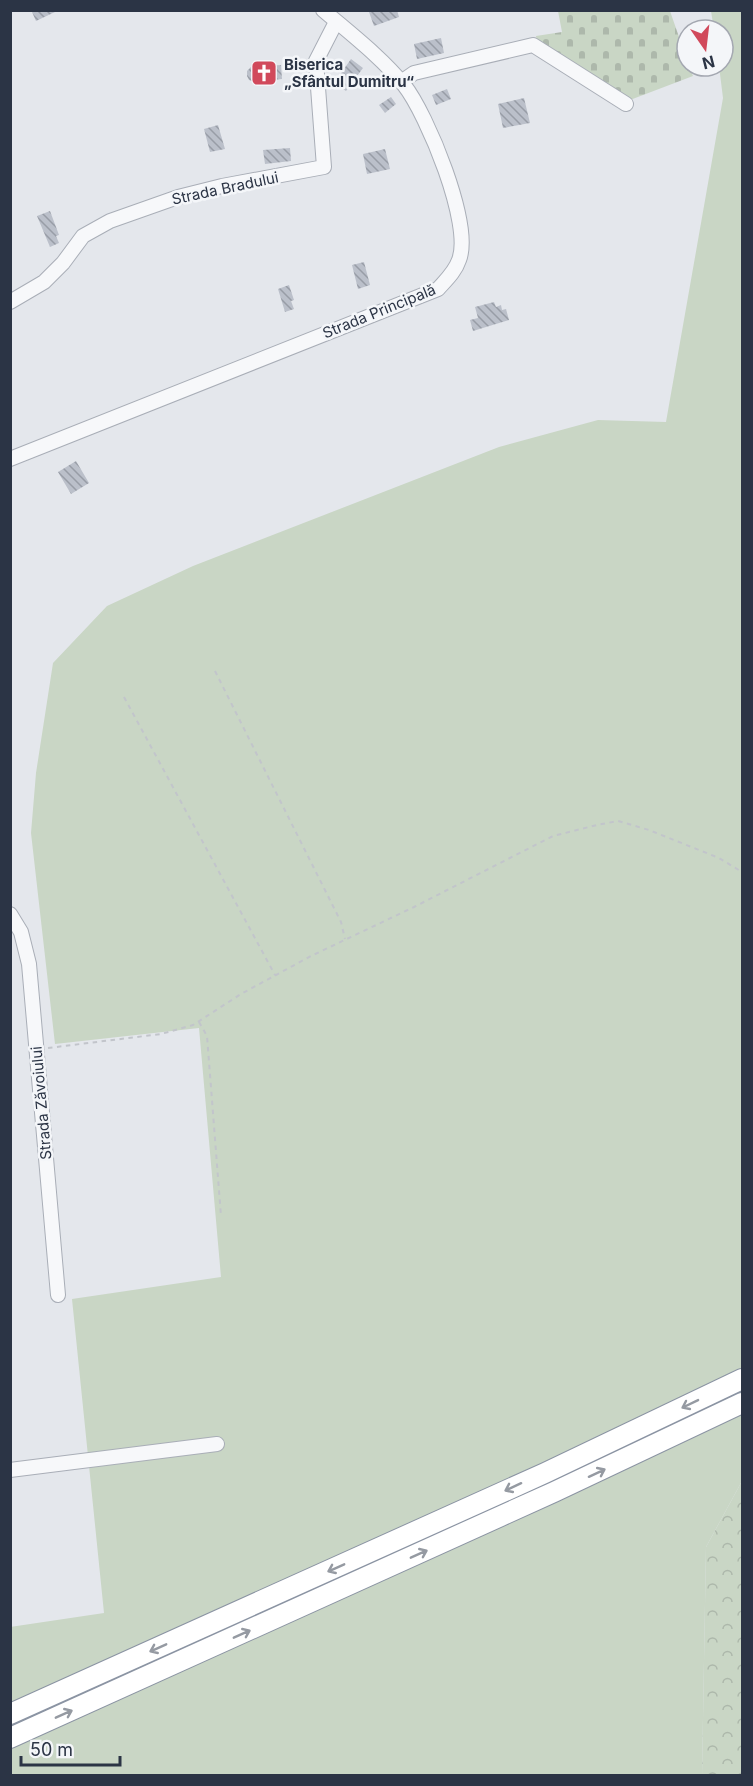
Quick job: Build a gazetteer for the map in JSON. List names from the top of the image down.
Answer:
{
  "streets": {
    "street": ["Strada Bradului", "Strada Principală", "Strada Zăvoiului"]
  },
  "crossings": [
    ["Strada Bradului", "Strada Principală"]
  ],
  "places": {
    "church": ["Biserica „Sfântul Dumitru“"]
  },
  "scale_bar": "50 m",
  "north": "bottom"
}
